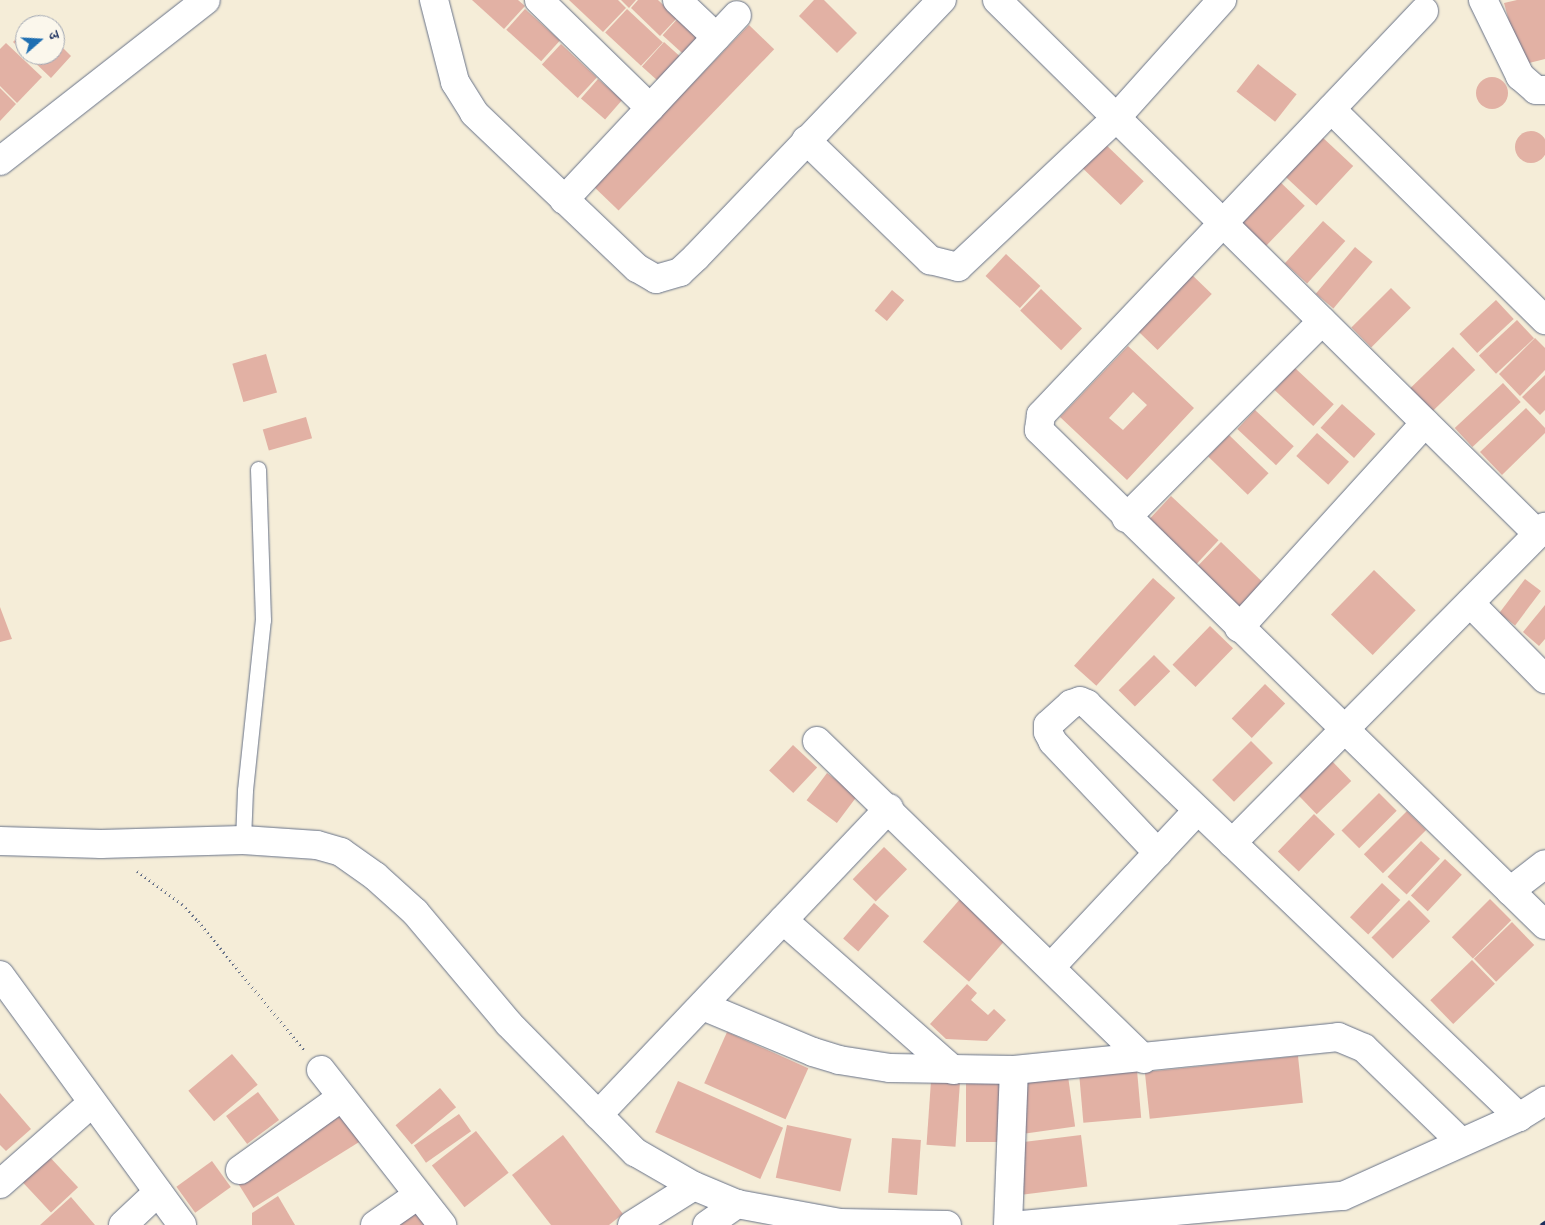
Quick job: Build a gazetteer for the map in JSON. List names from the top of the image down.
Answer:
{
  "north": "right"
}
